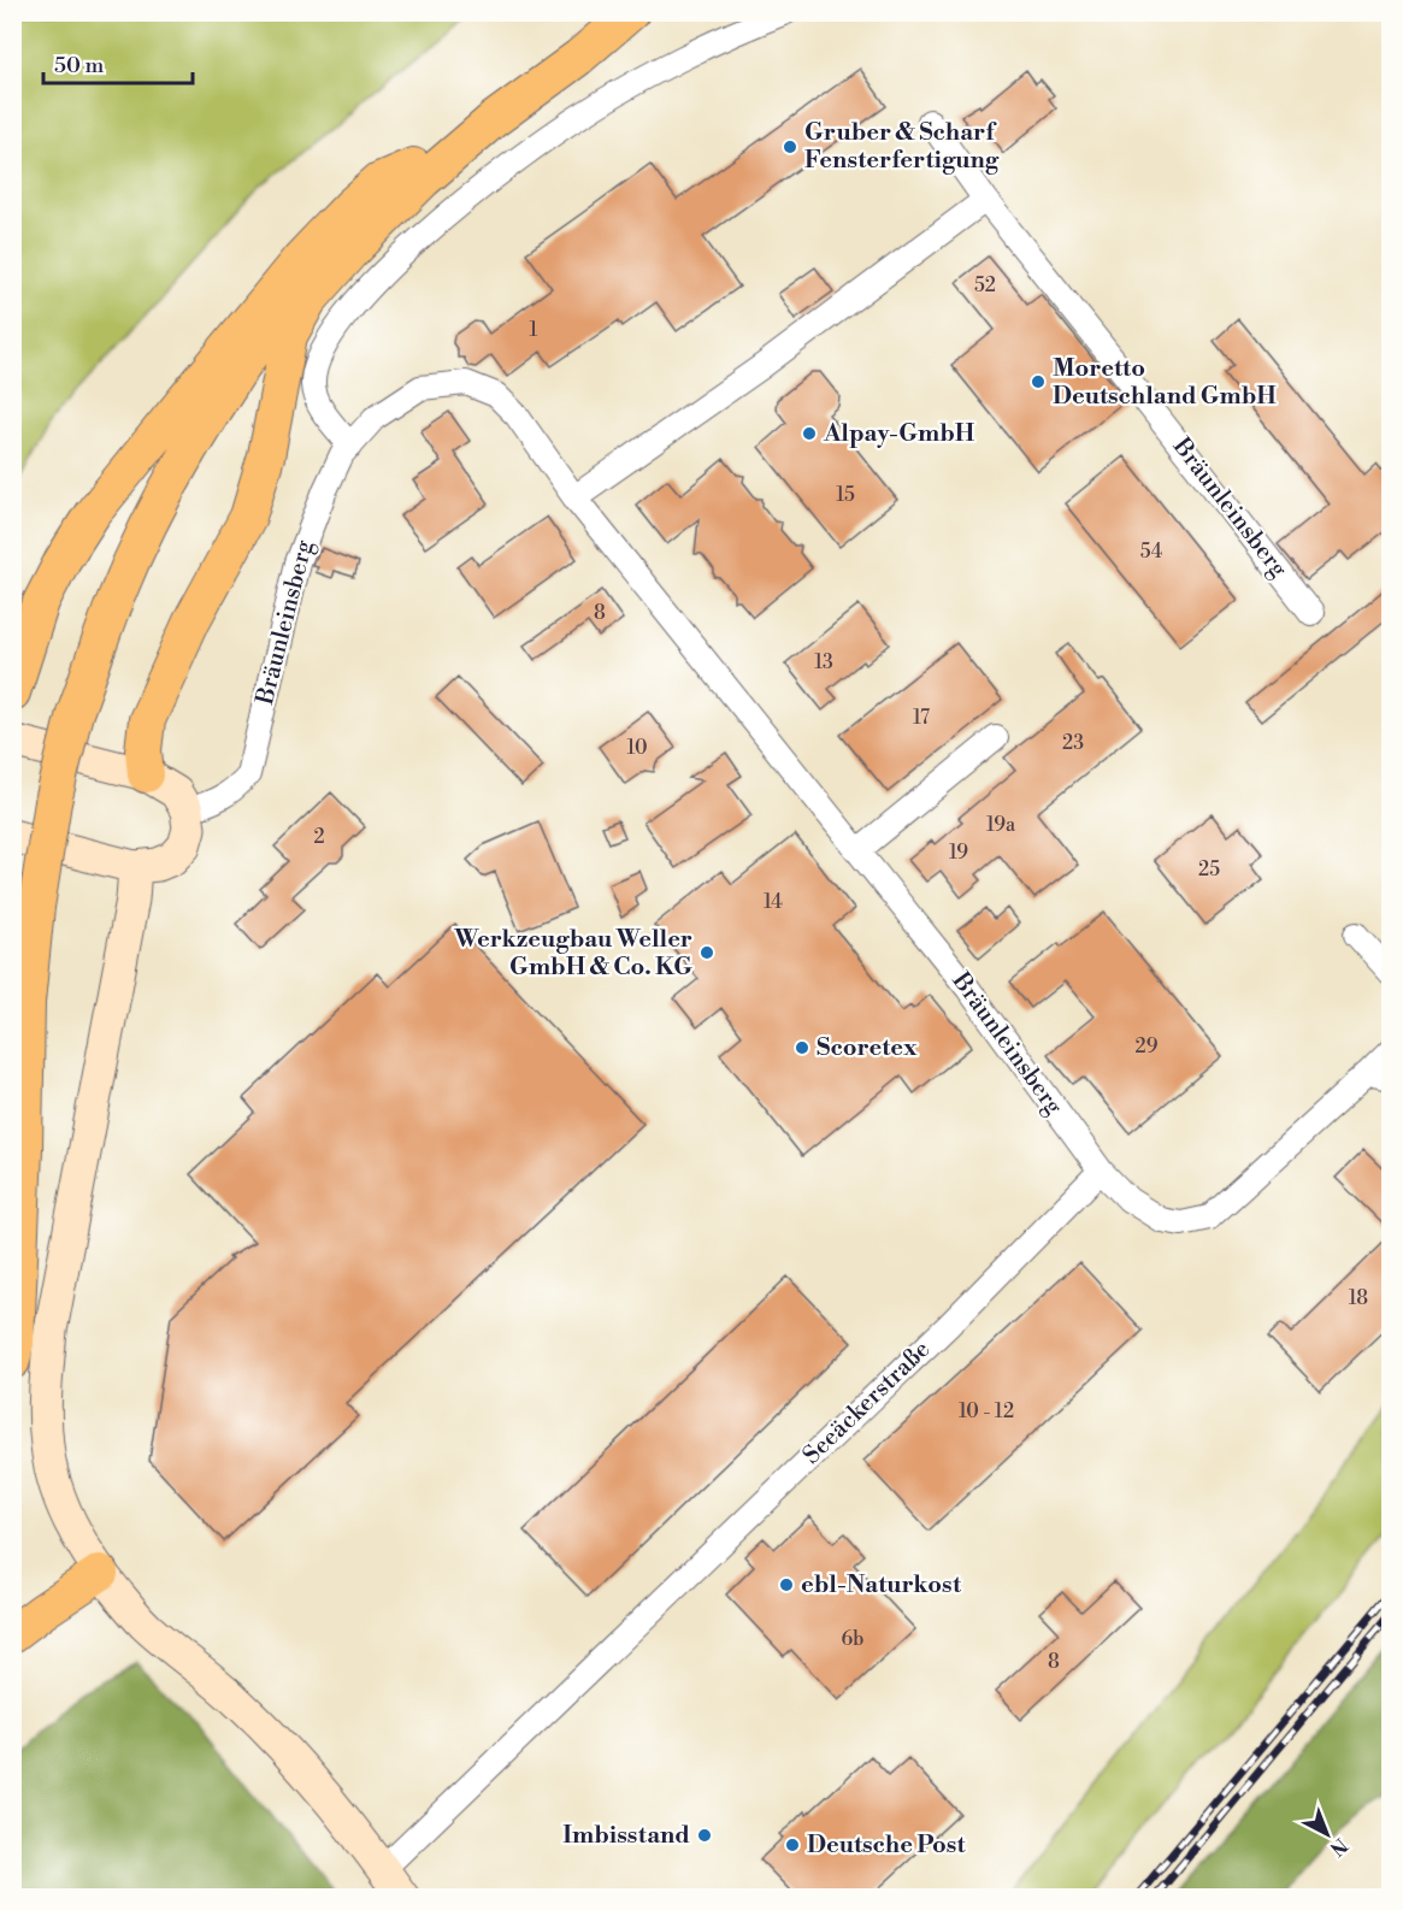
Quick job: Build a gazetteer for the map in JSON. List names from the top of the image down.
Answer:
{
  "streets": {
    "street": ["Bräunleinsberg", "Seeäckerstraße"]
  },
  "crossings": [
    ["Bräunleinsberg", "Seeäckerstraße"]
  ],
  "places": [
    "Gruber & Scharf Fensterfertigung",
    "Moretto Deutschland GmbH",
    "Alpay-GmbH",
    "Werkzeugbau Weller GmbH & Co. KG",
    "Scoretex",
    "ebl-Naturkost",
    "Imbisstand",
    "Deutsche Post"
  ],
  "house_numbers": [
    "52",
    "1",
    "15",
    "54",
    "8",
    "13",
    "17",
    "23",
    "10",
    "19a",
    "2",
    "19",
    "25",
    "14",
    "29",
    "18",
    "10 - 12",
    "6b",
    "8"
  ],
  "scale_bar": "50 m",
  "north": "bottom right"
}
